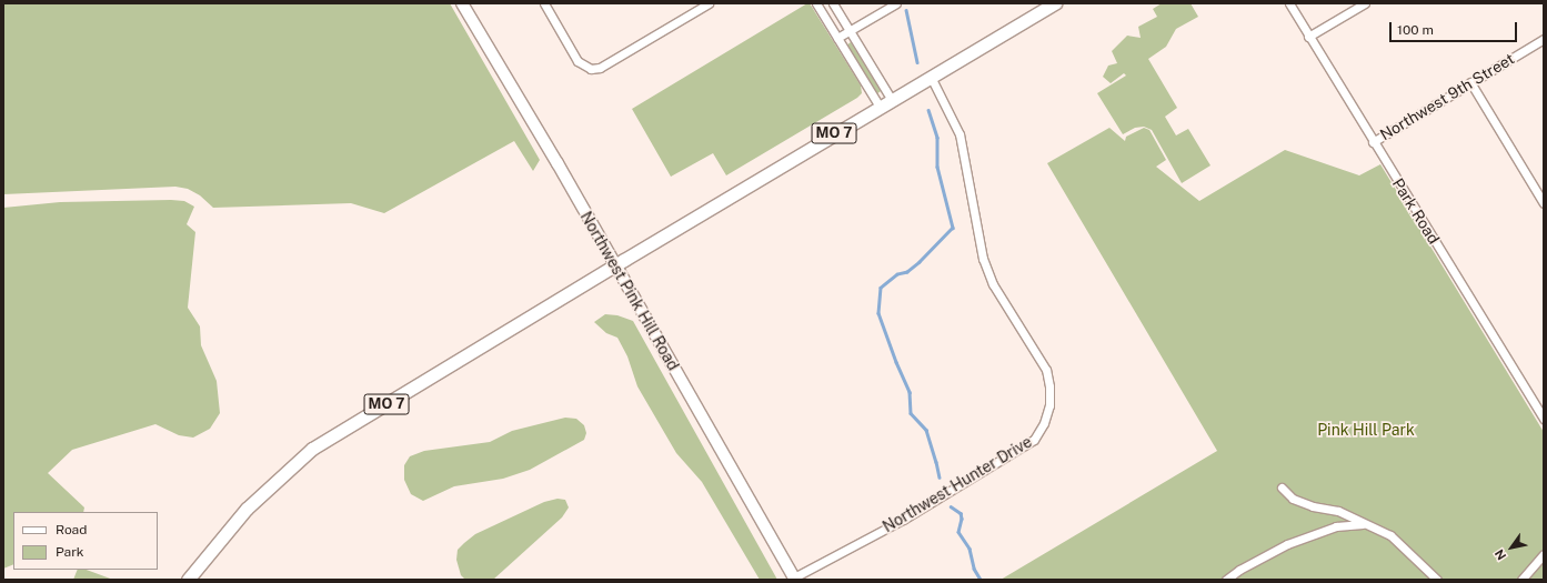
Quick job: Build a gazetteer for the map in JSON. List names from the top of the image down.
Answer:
{
  "streets": {
    "main road": ["MO 7", "Northwest Pink Hill Road"],
    "street": ["Northwest 9th Street", "Park Road", "Northwest Hunter Drive"]
  },
  "crossings": [
    ["Northwest 9th Street", "Park Road"],
    ["MO 7", "Northwest Pink Hill Road"],
    ["MO 7", "Northwest Hunter Drive"],
    ["Northwest Pink Hill Road", "Northwest Hunter Drive"]
  ],
  "parks": ["Pink Hill Park"],
  "legend": ["Road", "Park"],
  "scale_bar": "100 m",
  "north": "bottom left"
}
